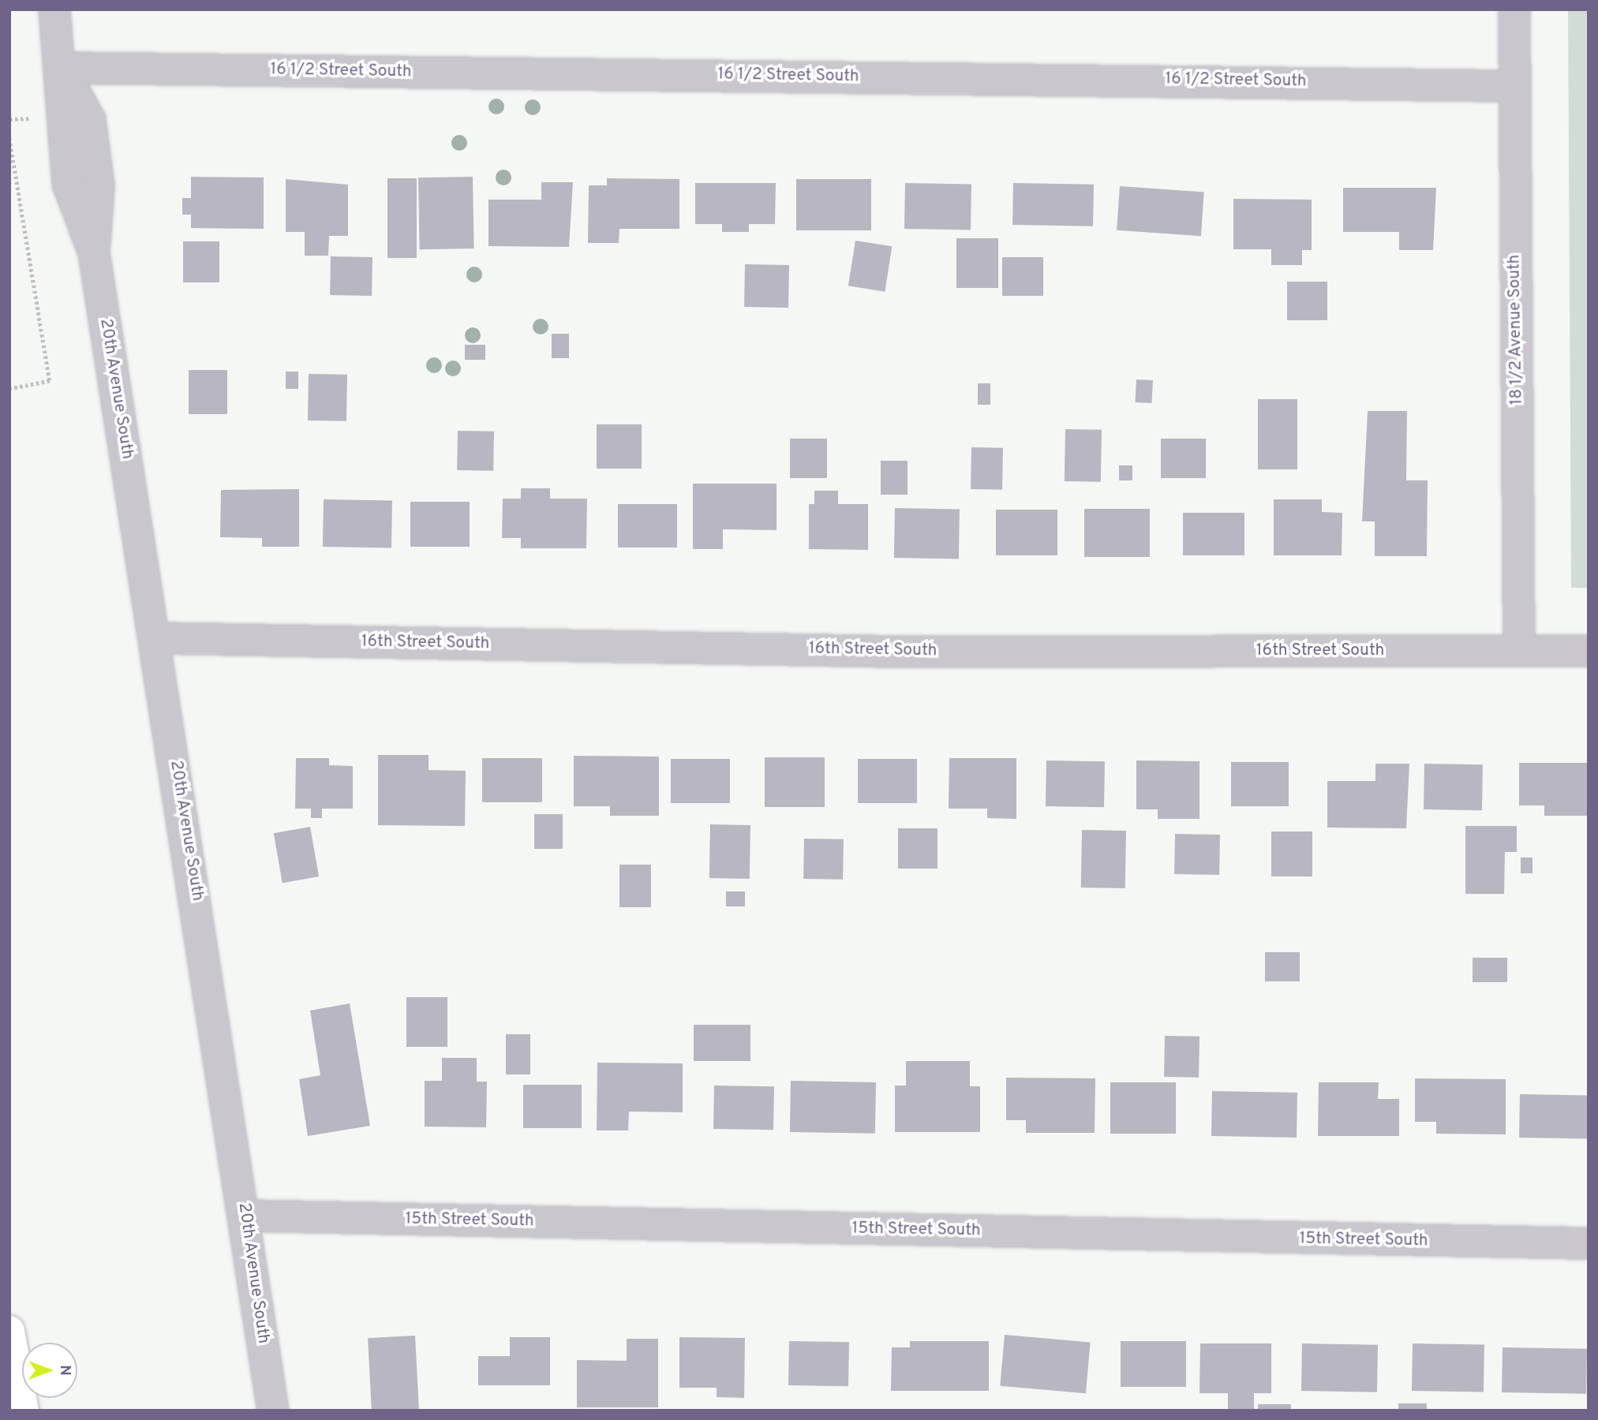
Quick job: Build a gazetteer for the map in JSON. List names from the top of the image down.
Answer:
{
  "streets": {
    "street": [
      "16 1/2 Street South",
      "18 1/2 Avenue South",
      "20th Avenue South",
      "16th Street South",
      "15th Street South"
    ]
  },
  "crossings": [
    ["16 1/2 Street South", "18 1/2 Avenue South"],
    ["16 1/2 Street South", "20th Avenue South"],
    ["18 1/2 Avenue South", "16th Street South"],
    ["20th Avenue South", "16th Street South"],
    ["20th Avenue South", "15th Street South"]
  ],
  "north": "right"
}
